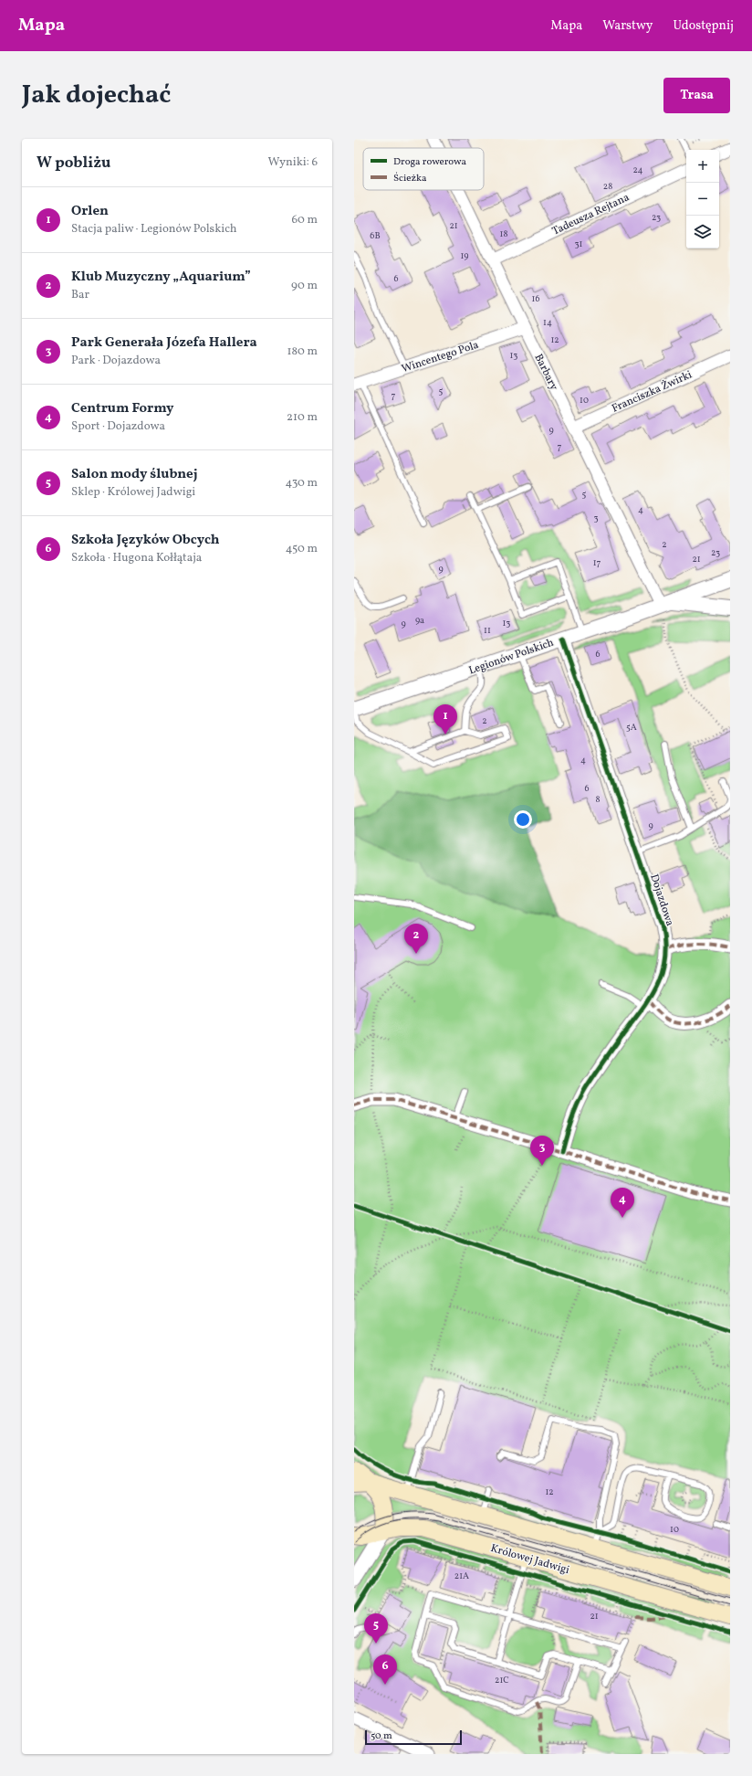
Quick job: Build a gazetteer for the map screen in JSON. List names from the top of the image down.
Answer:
{
  "streets": {
    "main road": ["Królowej Jadwigi"],
    "street": [
      "Tadeusza Rejtana",
      "Wincentego Pola",
      "Barbary",
      "Franciszka Żwirki",
      "Legionów Polskich",
      "Dojazdowa"
    ]
  },
  "crossings": [
    ["Tadeusza Rejtana", "Barbary"],
    ["Wincentego Pola", "Barbary"],
    ["Barbary", "Franciszka Żwirki"],
    ["Barbary", "Legionów Polskich"],
    ["Legionów Polskich", "Dojazdowa"]
  ],
  "house_numbers": [
    "24",
    "28",
    "23",
    "21",
    "18",
    "6B",
    "31",
    "19",
    "6",
    "16",
    "14",
    "12",
    "13",
    "5",
    "7",
    "10",
    "9",
    "7",
    "5",
    "4",
    "3",
    "2",
    "23",
    "21",
    "17",
    "9",
    "9a",
    "13",
    "9",
    "11",
    "6",
    "2",
    "5A",
    "4",
    "6",
    "8",
    "9",
    "12",
    "10",
    "21A",
    "21",
    "21C"
  ],
  "legend": ["Droga rowerowa", "Ścieżka"],
  "scale_bar": "50 m",
  "page": {
    "header": "Mapa",
    "nav": ["Mapa", "Warstwy", "Udostępnij"],
    "title": "Jak dojechać",
    "buttons": "Trasa",
    "heading": ["W pobliżu", "Wyniki: 6"],
    "map_buttons": ["+", "−"],
    "list": [
      {
        "mark": "1",
        "name": "Orlen",
        "note": "Stacja paliw · Legionów Polskich",
        "value": "60 m"
      },
      {
        "mark": "2",
        "name": "Klub Muzyczny „Aquarium”",
        "note": "Bar",
        "value": "90 m"
      },
      {
        "mark": "3",
        "name": "Park Generała Józefa Hallera",
        "note": "Park · Dojazdowa",
        "value": "180 m"
      },
      {
        "mark": "4",
        "name": "Centrum Formy",
        "note": "Sport · Dojazdowa",
        "value": "210 m"
      },
      {
        "mark": "5",
        "name": "Salon mody ślubnej",
        "note": "Sklep · Królowej Jadwigi",
        "value": "430 m"
      },
      {
        "mark": "6",
        "name": "Szkoła Języków Obcych",
        "note": "Szkoła · Hugona Kołłątaja",
        "value": "450 m"
      }
    ],
    "pins": [
      "1",
      "2",
      "3",
      "4",
      "5",
      "6"
    ],
    "scale": "50 m"
  }
}
